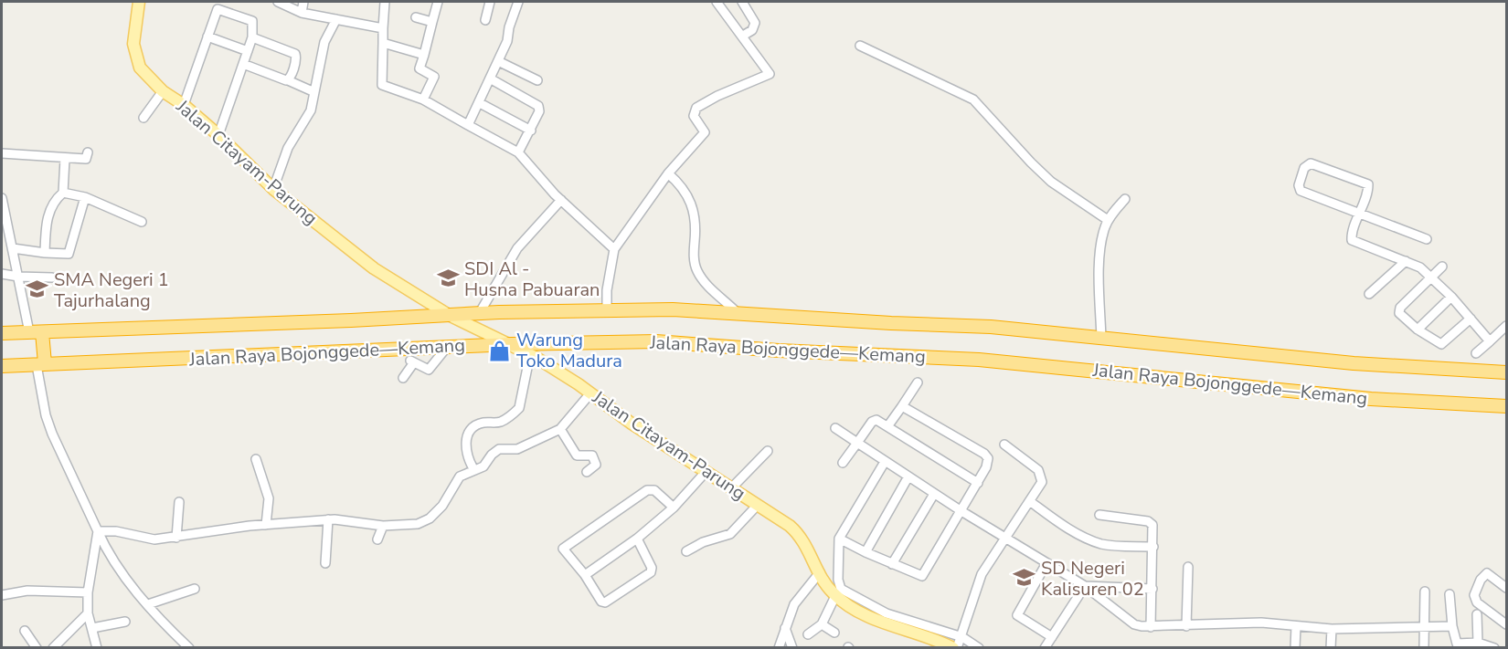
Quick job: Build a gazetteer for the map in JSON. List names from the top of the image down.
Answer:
{
  "streets": {
    "highway": ["Jalan Raya Bojonggede—Kemang"],
    "main road": ["Jalan Citayam-Parung"]
  },
  "crossings": [
    ["Jalan Citayam-Parung", "Jalan Raya Bojonggede—Kemang"]
  ],
  "places": {
    "school or university": ["SDI Al - Husna Pabuaran", "SMA Negeri 1 Tajurhalang", "SD Negeri Kalisuren 02"],
    "shop": ["Warung Toko Madura"]
  }
}
